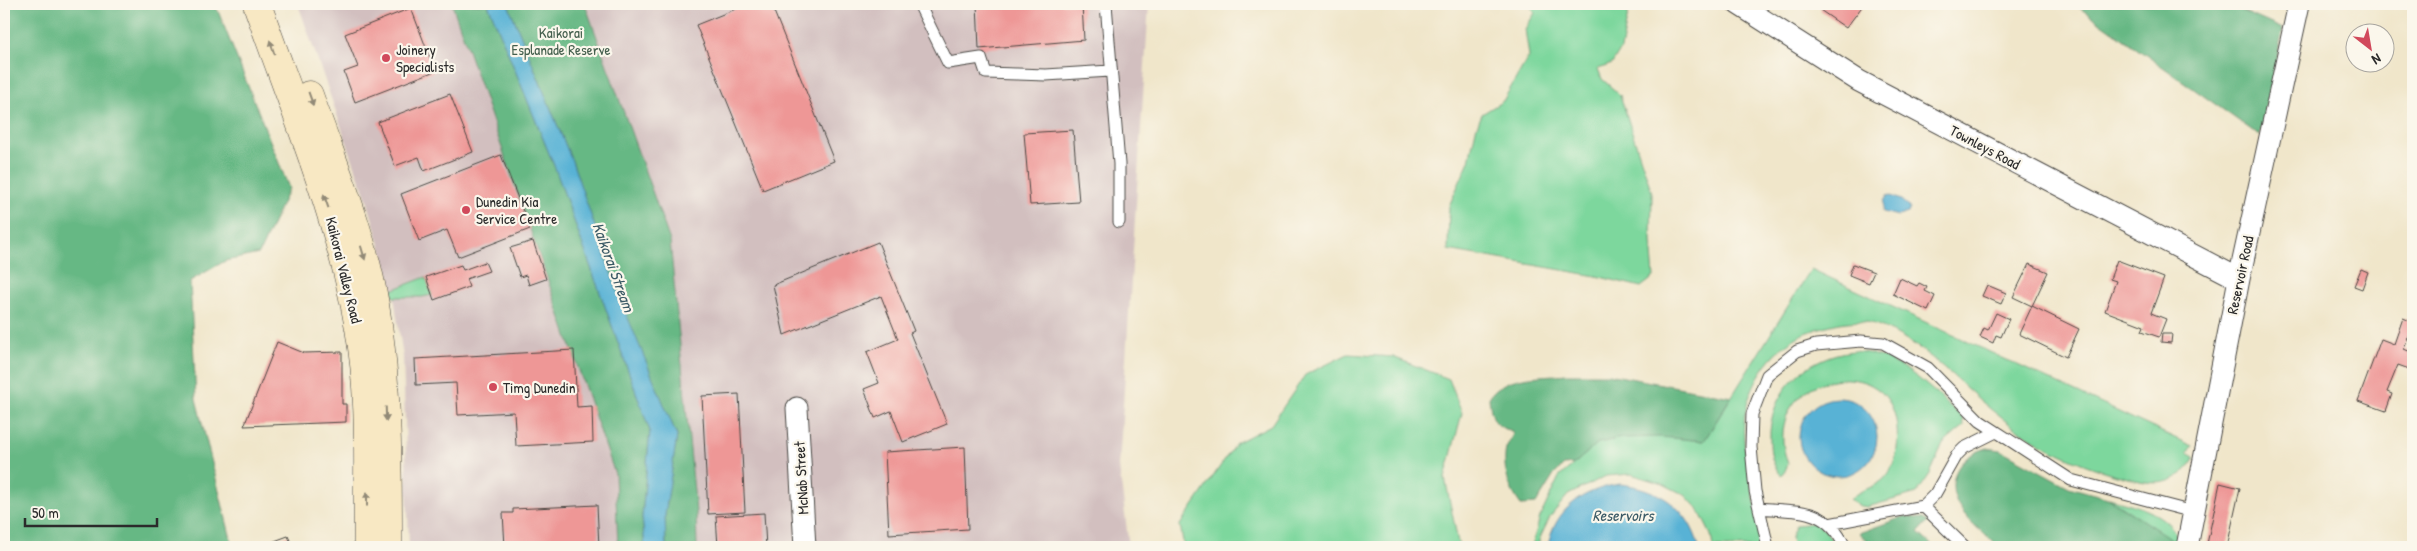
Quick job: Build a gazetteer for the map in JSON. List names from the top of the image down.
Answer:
{
  "streets": {
    "main road": ["Kaikorai Valley Road"],
    "street": ["Townleys Road", "Reservoir Road", "McNab Street"]
  },
  "crossings": [
    ["Townleys Road", "Reservoir Road"]
  ],
  "water": ["Kaikorai Stream", "Reservoirs"],
  "parks": ["Kaikorai Esplanade Reserve"],
  "places": ["Joinery Specialists", "Dunedin Kia Service Centre", "Timg Dunedin"],
  "scale_bar": "50 m",
  "north": "bottom right"
}
